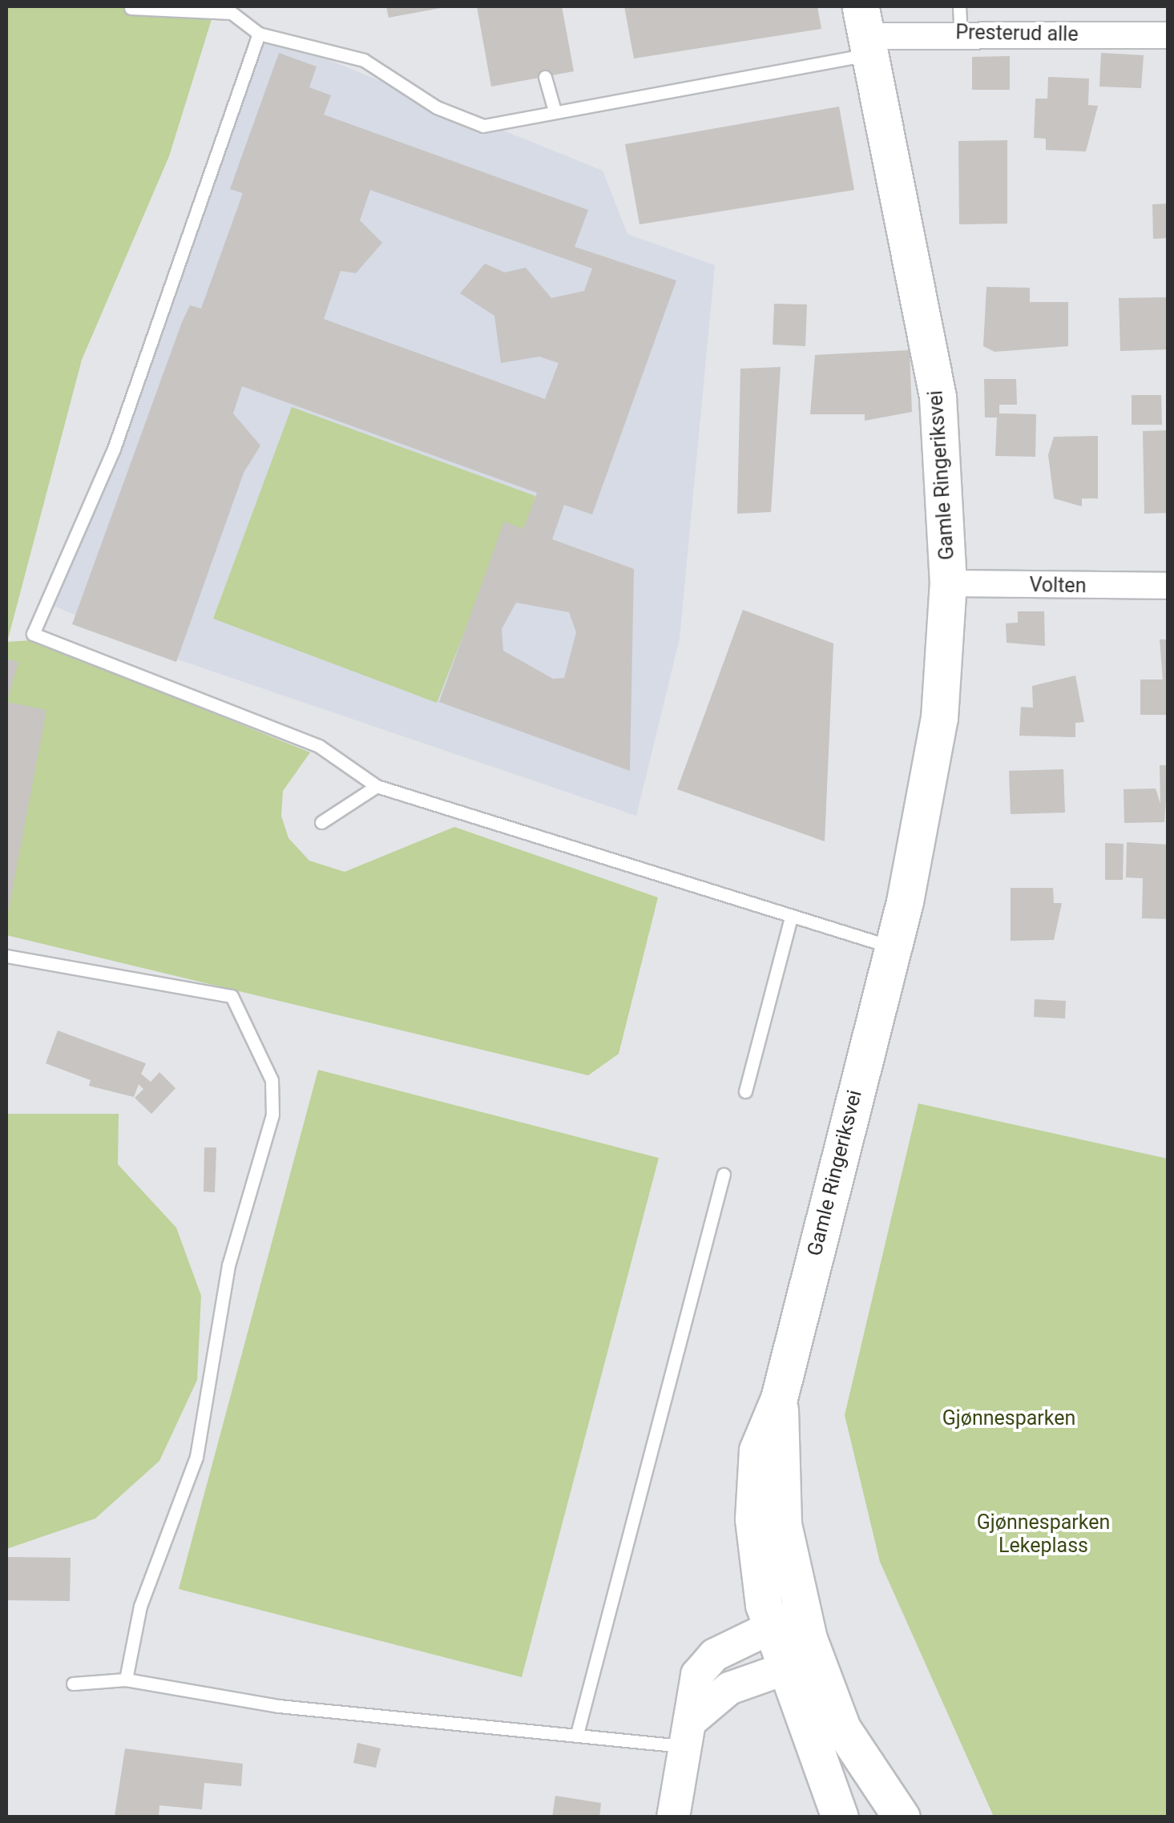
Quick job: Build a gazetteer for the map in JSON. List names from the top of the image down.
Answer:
{
  "streets": {
    "main road": ["Gamle Ringeriksvei"],
    "street": ["Presterud alle", "Volten"]
  },
  "crossings": [
    ["Presterud alle", "Gamle Ringeriksvei"],
    ["Gamle Ringeriksvei", "Volten"]
  ],
  "parks": ["Gjønnesparken", "Gjønnesparken Lekeplass"]
}
